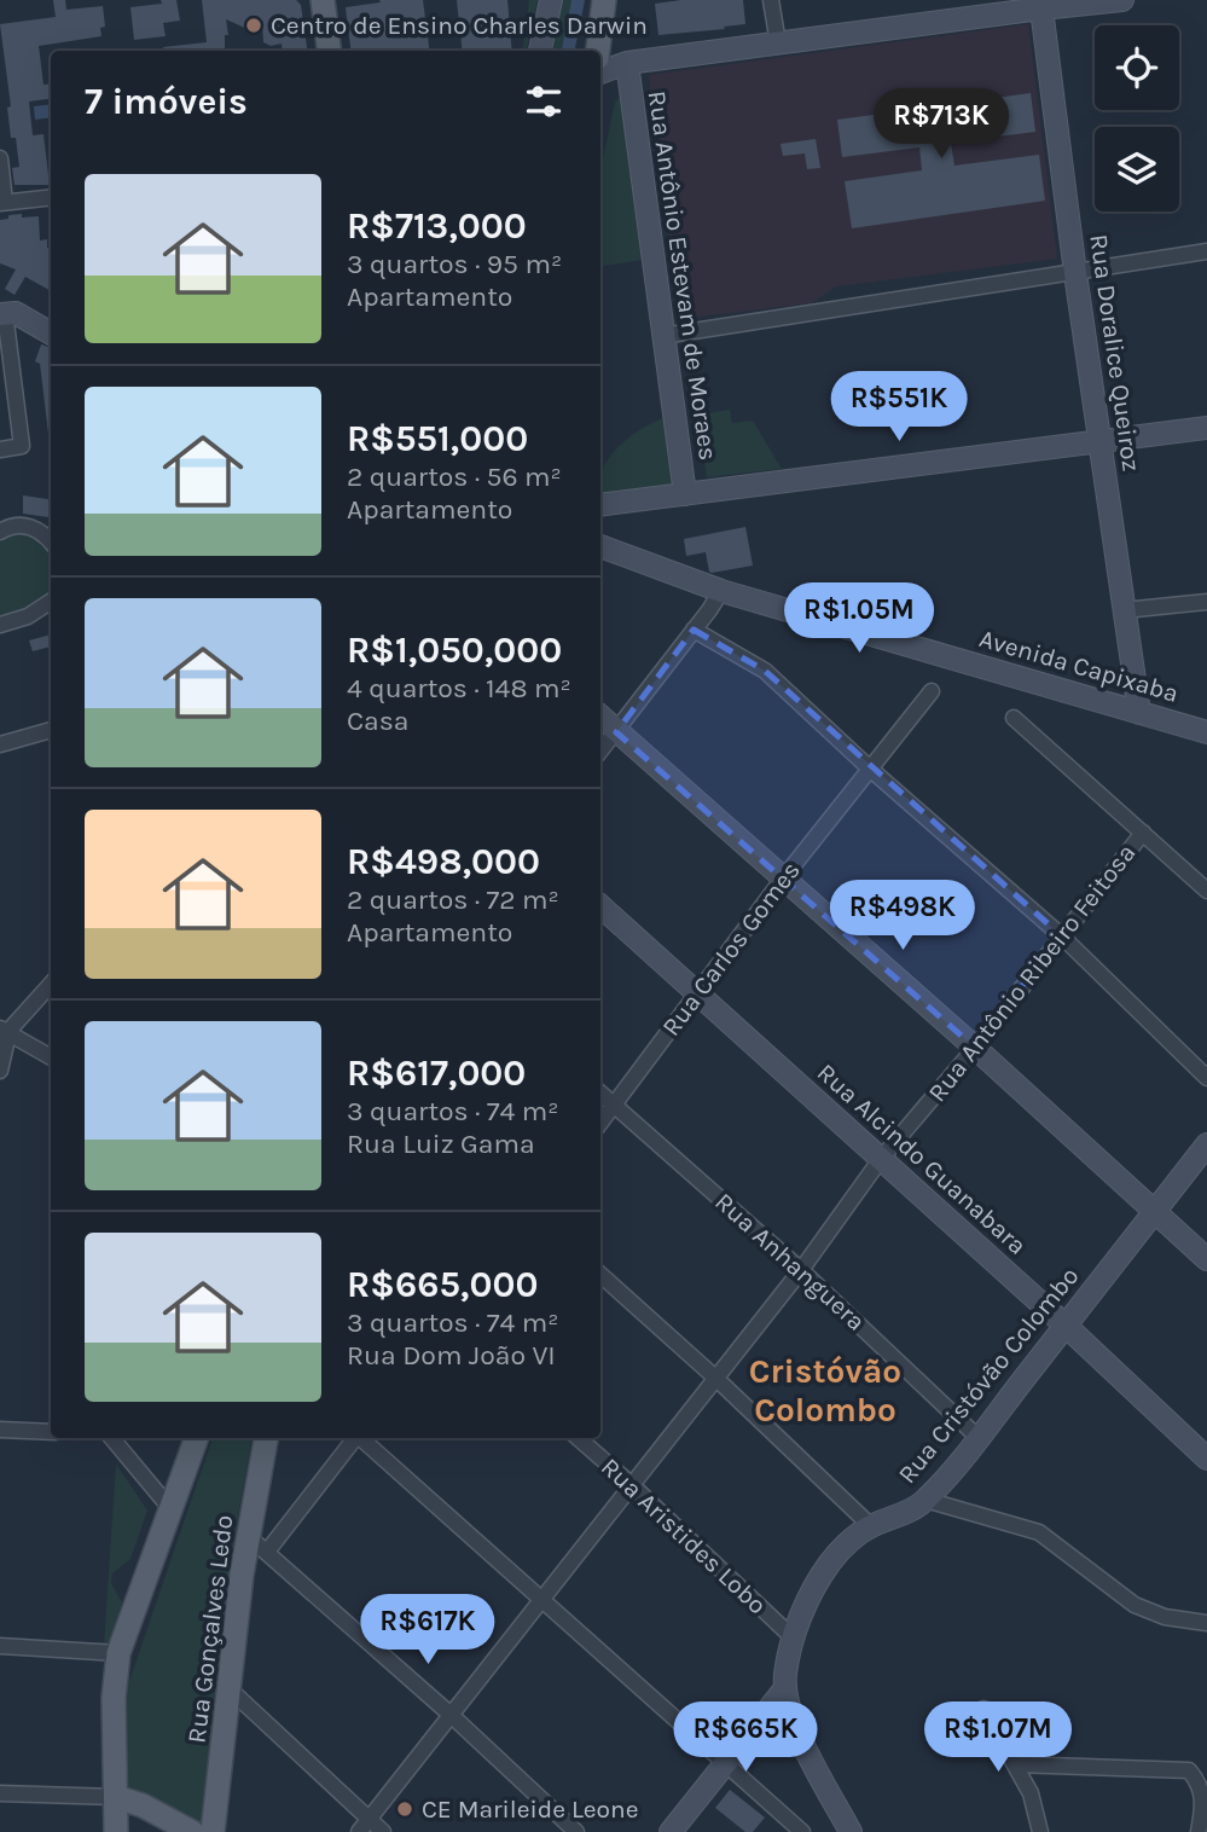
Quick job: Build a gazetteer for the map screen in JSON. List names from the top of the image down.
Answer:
{
  "streets": {
    "main road": ["Rua Gonçalves Ledo"],
    "street": [
      "Rua Antônio Estevam de Moraes",
      "Rua Doralice Queiroz",
      "Avenida Capixaba",
      "Rua Carlos Gomes",
      "Rua Antônio Ribeiro Feitosa",
      "Rua Alcindo Guanabara",
      "Rua Anhanguera",
      "Rua Cristóvão Colombo",
      "Rua Aristides Lobo"
    ]
  },
  "crossings": [
    ["Rua Doralice Queiroz", "Avenida Capixaba"],
    ["Rua Carlos Gomes", "Rua Alcindo Guanabara"],
    ["Rua Carlos Gomes", "Rua Anhanguera"],
    ["Rua Antônio Ribeiro Feitosa", "Rua Alcindo Guanabara"],
    ["Rua Antônio Ribeiro Feitosa", "Rua Anhanguera"],
    ["Rua Antônio Ribeiro Feitosa", "Rua Aristides Lobo"],
    ["Rua Alcindo Guanabara", "Rua Cristóvão Colombo"],
    ["Rua Anhanguera", "Rua Cristóvão Colombo"],
    ["Rua Cristóvão Colombo", "Rua Aristides Lobo"]
  ],
  "districts": ["Cristóvão Colombo"],
  "places": ["Centro de Ensino Charles Darwin", "CE Marileide Leone"],
  "page": {
    "heading": "7 imóveis",
    "price": [
      "R$713K",
      "R$551K",
      "R$1.05M",
      "R$498K",
      "R$617K",
      "R$665K",
      "R$1.07M"
    ],
    "list": [
      {
        "name": "R$713,000",
        "note": "3 quartos · 95 m² · Apartamento"
      },
      {
        "name": "R$551,000",
        "note": "2 quartos · 56 m² · Apartamento"
      },
      {
        "name": "R$1,050,000",
        "note": "4 quartos · 148 m² · Casa"
      },
      {
        "name": "R$498,000",
        "note": "2 quartos · 72 m² · Apartamento"
      },
      {
        "name": "R$617,000",
        "note": "3 quartos · 74 m² · Rua Luiz Gama"
      },
      {
        "name": "R$665,000",
        "note": "3 quartos · 74 m² · Rua Dom João VI"
      }
    ]
  }
}
